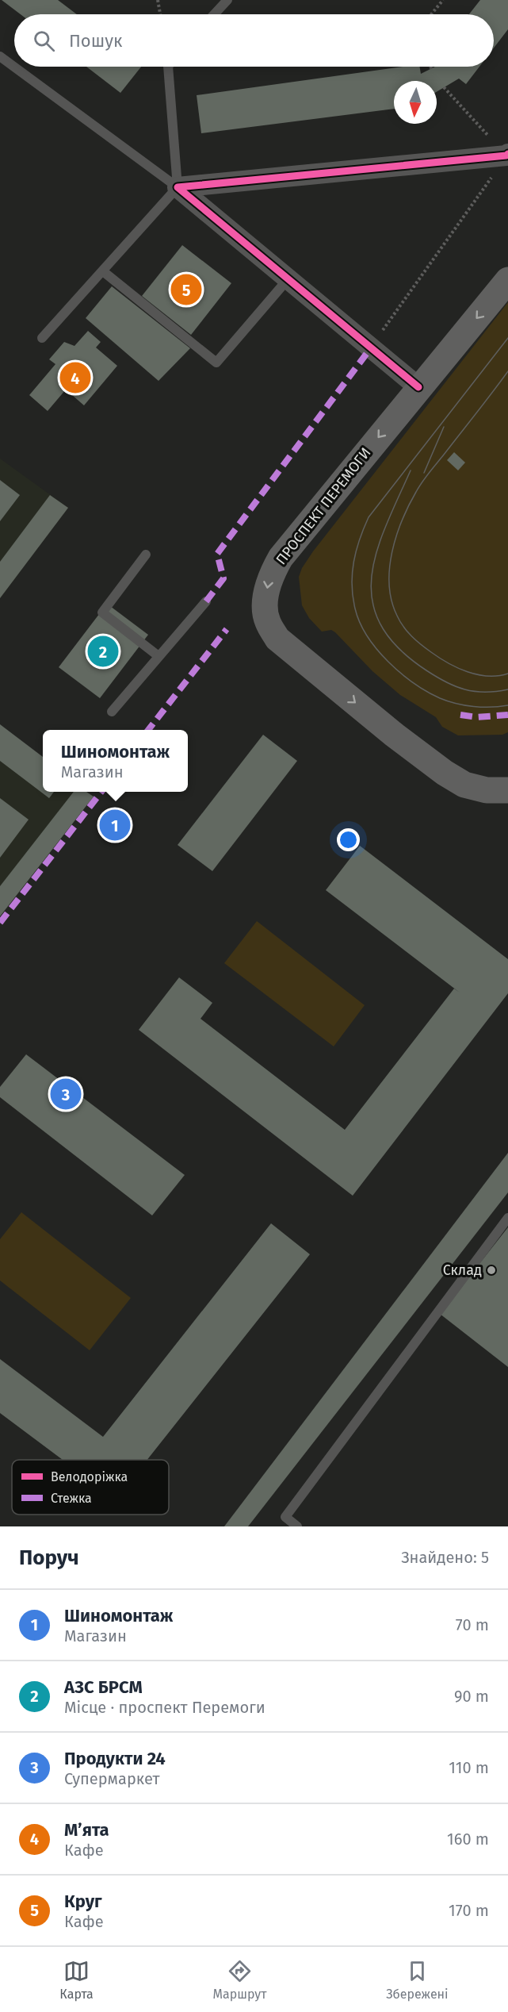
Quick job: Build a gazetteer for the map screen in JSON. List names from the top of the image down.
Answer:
{
  "streets": {
    "main road": ["ПРОСПЕКТ ПЕРЕМОГИ"]
  },
  "places": ["Склад"],
  "legend": ["Велодоріжка", "Стежка"],
  "north": "bottom",
  "page": {
    "search": "Пошук",
    "pins": [
      "5",
      "4",
      "2",
      "1",
      "3"
    ],
    "popup": ["Шиномонтаж", "Магазин"],
    "heading": ["Поруч", "Знайдено: 5"],
    "list": [
      {
        "mark": "1",
        "name": "Шиномонтаж",
        "note": "Магазин",
        "value": "70 m"
      },
      {
        "mark": "2",
        "name": "АЗС БРСМ",
        "note": "Місце · проспект Перемоги",
        "value": "90 m"
      },
      {
        "mark": "3",
        "name": "Продукти 24",
        "note": "Супермаркет",
        "value": "110 m"
      },
      {
        "mark": "4",
        "name": "Мʼята",
        "note": "Кафе",
        "value": "160 m"
      },
      {
        "mark": "5",
        "name": "Круг",
        "note": "Кафе",
        "value": "170 m"
      }
    ],
    "nav": ["Карта", "Маршрут", "Збережені"]
  }
}
